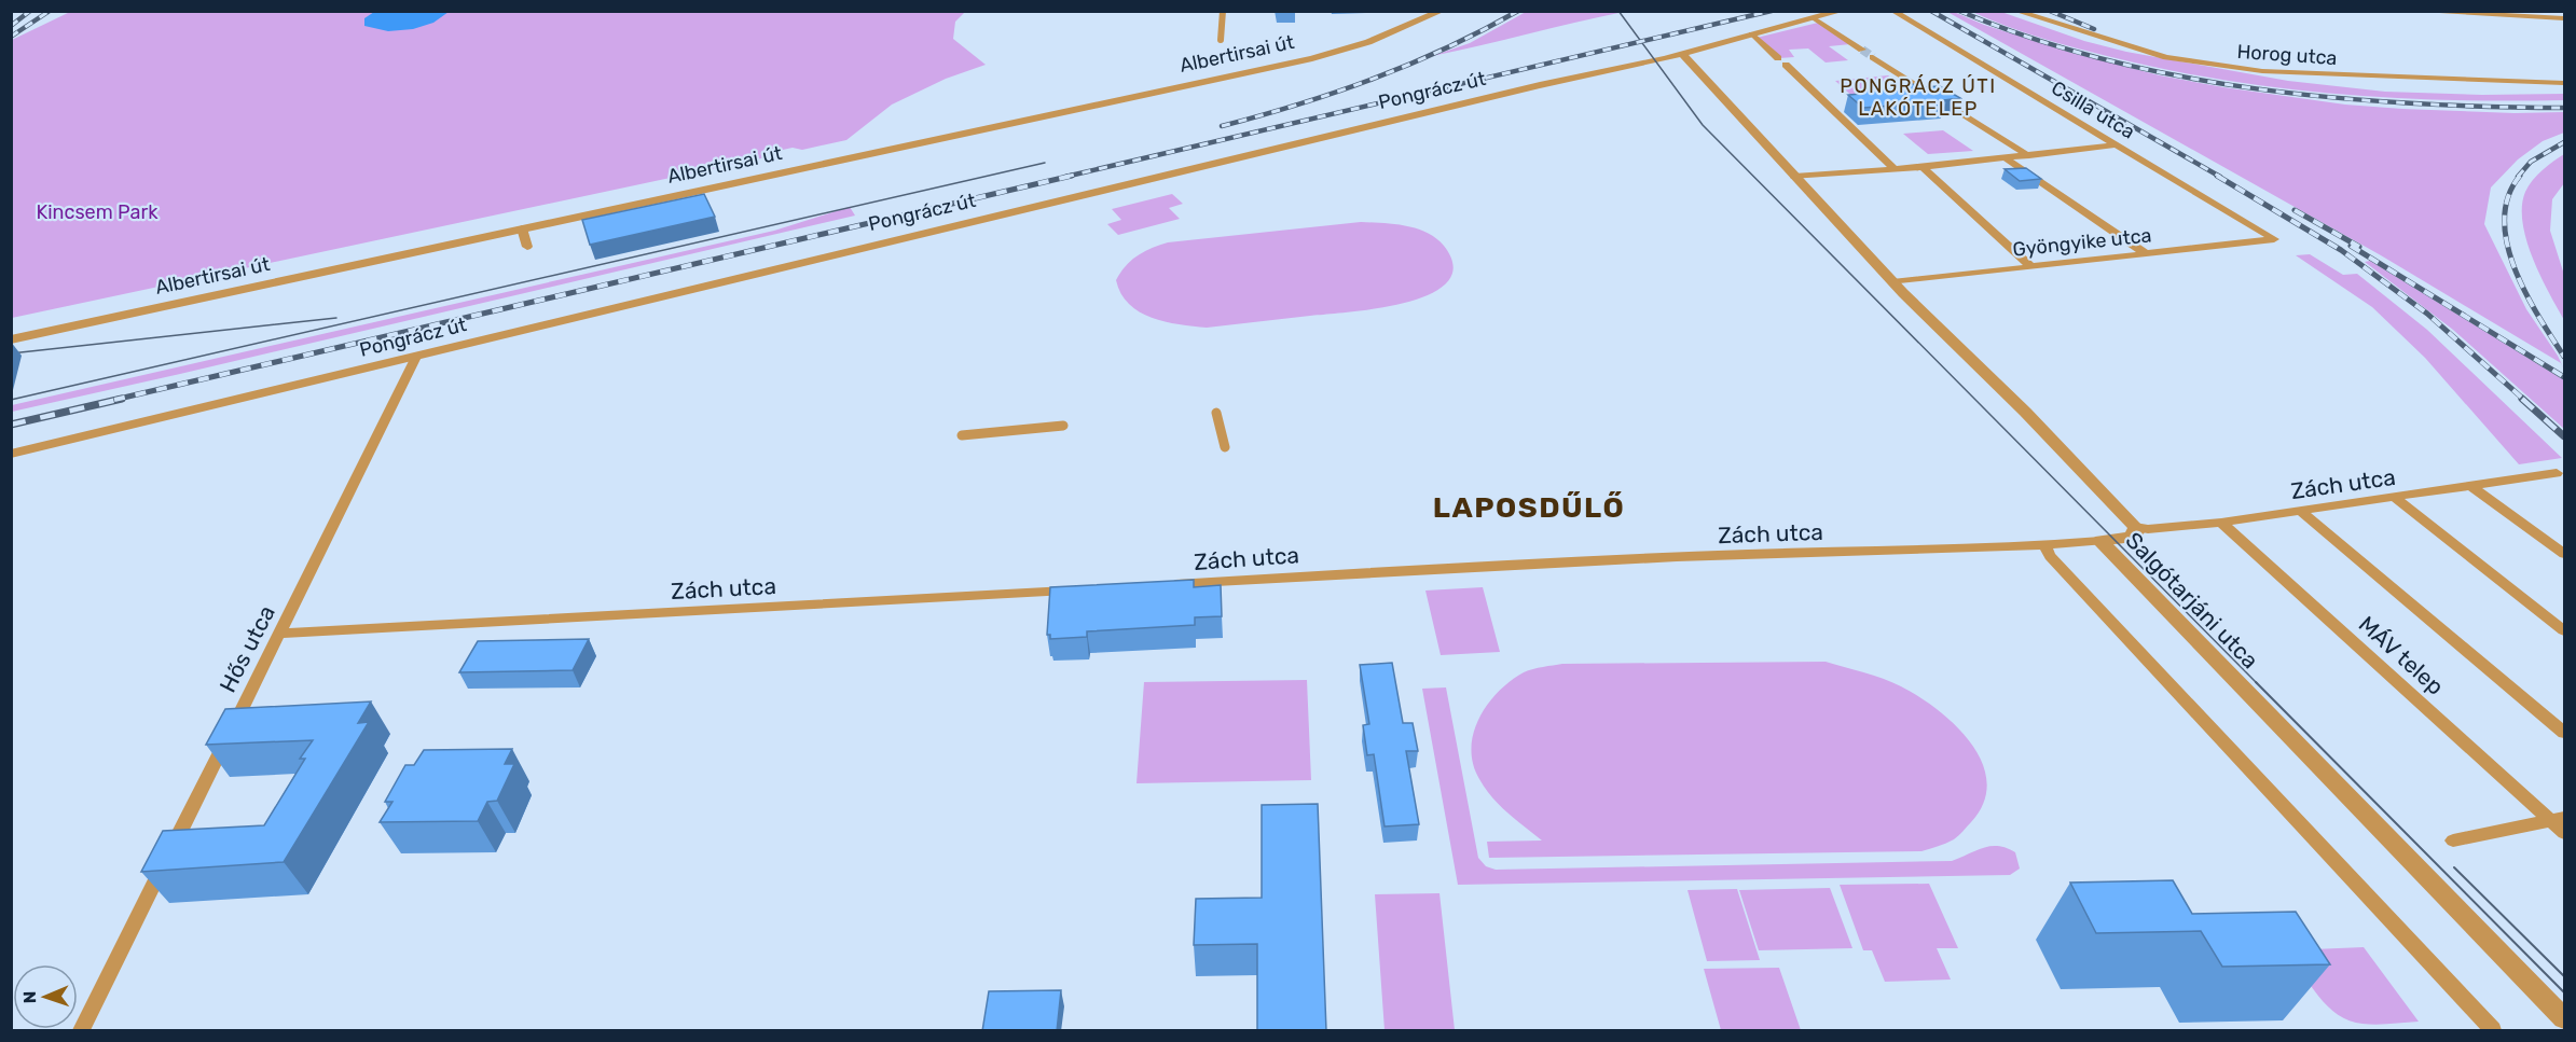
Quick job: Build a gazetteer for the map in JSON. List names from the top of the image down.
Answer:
{
  "streets": {
    "street": [
      "Albertirsai út",
      "Horog utca",
      "Pongrácz út",
      "Csilla utca",
      "Gyöngyike utca",
      "Zách utca",
      "Salgótarjáni utca",
      "Hős utca",
      "MÁV telep"
    ]
  },
  "crossings": [
    ["Pongrácz út", "Salgótarjáni utca"],
    ["Pongrácz út", "Hős utca"],
    ["Csilla utca", "Gyöngyike utca"],
    ["Gyöngyike utca", "Salgótarjáni utca"],
    ["Zách utca", "Salgótarjáni utca"],
    ["Zách utca", "Hős utca"],
    ["Zách utca", "MÁV telep"]
  ],
  "districts": ["PONGRÁCZ ÚTI LAKÓTELEP", "LAPOSDŰLŐ"],
  "parks": ["Kincsem Park"],
  "north": "left"
}
